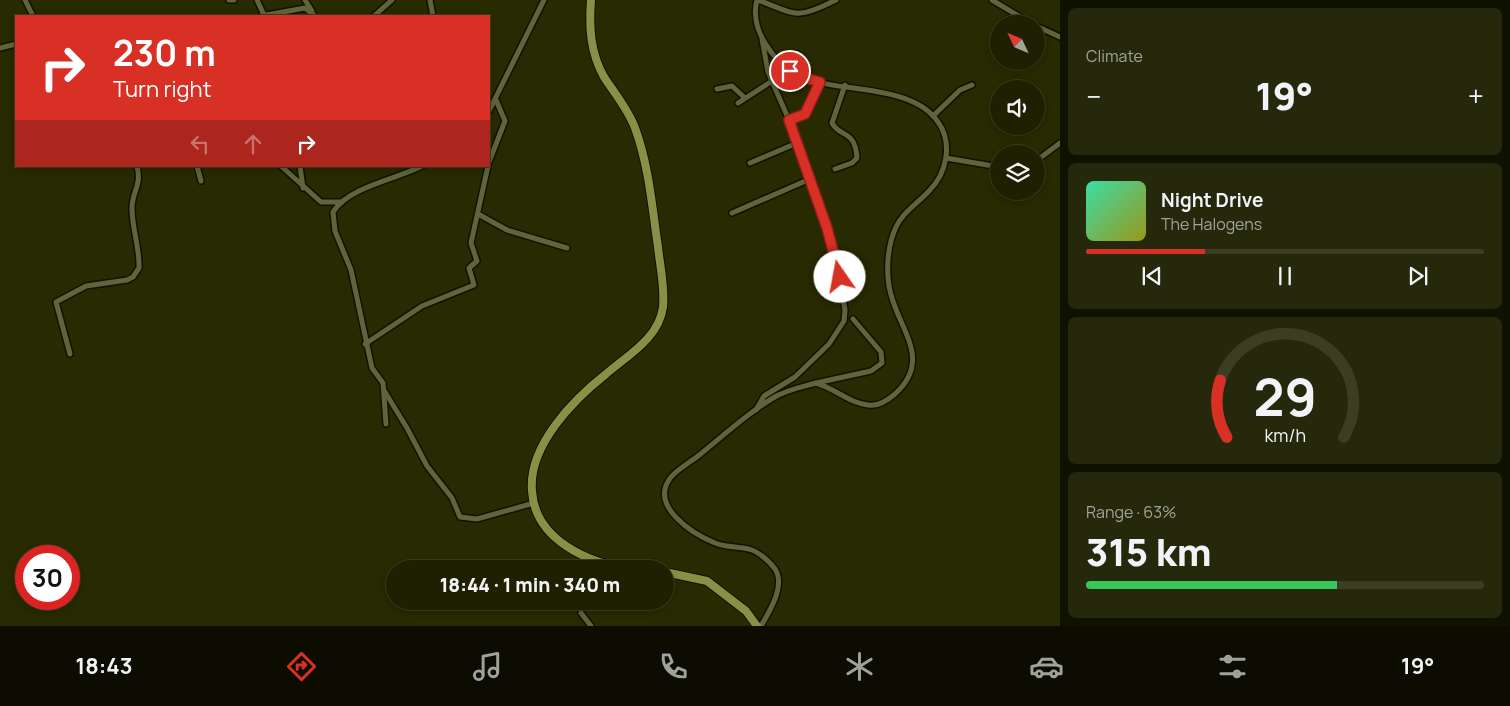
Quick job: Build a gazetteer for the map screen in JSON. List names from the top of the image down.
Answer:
{
  "north": "top left",
  "page": {
    "tile": [
      "Climate",
      ["Range · 63%", "315 km"]
    ],
    "turn": ["230 m", "Turn right"],
    "heat": ["−", "19°", "+"],
    "song": ["Night Drive", "The Halogens"],
    "limit": "30",
    "trip": "18:44 · 1 min · 340 m",
    "tabs": ["18:43", "19°"],
    "gauge": ["29", "km/h"]
  }
}
